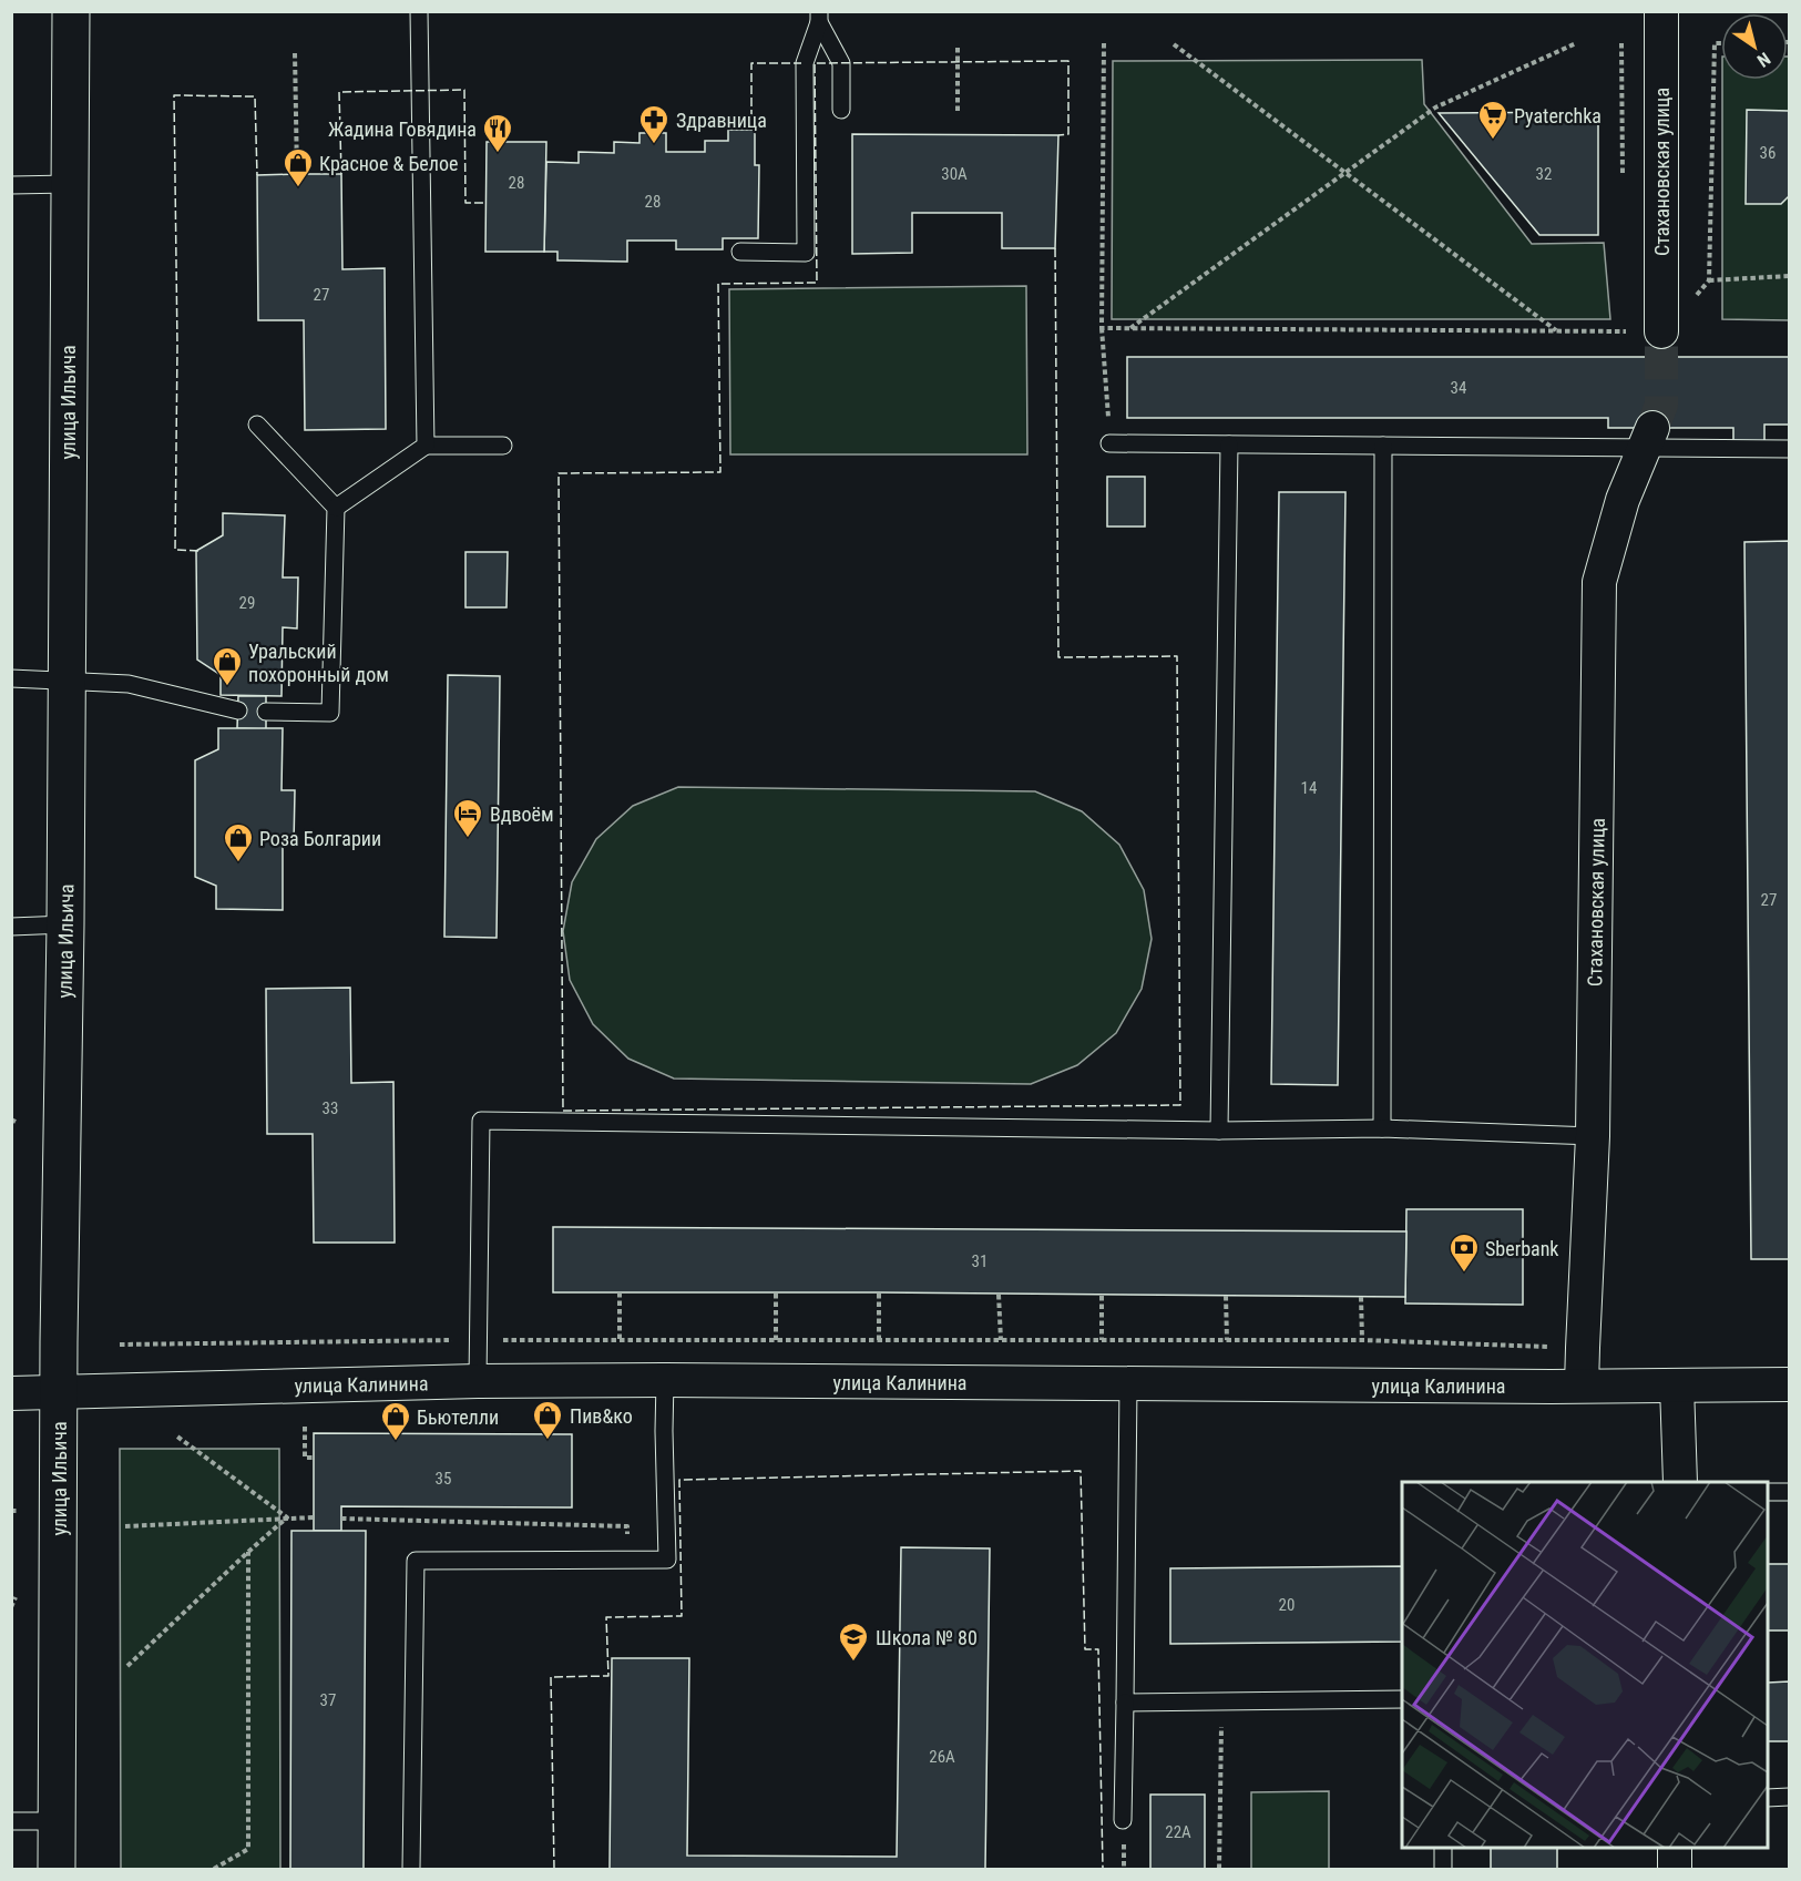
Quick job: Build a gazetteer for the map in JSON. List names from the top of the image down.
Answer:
{
  "streets": {
    "street": ["Стахановская улица", "улица Ильича", "улица Калинина"]
  },
  "crossings": [
    ["Стахановская улица", "улица Калинина"],
    ["улица Ильича", "улица Калинина"]
  ],
  "places": {
    "supermarket": ["Pyaterchka"],
    "pharmacy": ["Здравница"],
    "restaurant": ["Жадина Говядина"],
    "shop": [
      "Красное & Белое",
      "Уральский похоронный дом",
      "Роза Болгарии",
      "Пив&ко",
      "Бьютелли"
    ],
    "hotel": ["Вдвоём"],
    "bank": ["Sberbank"],
    "school or university": ["Школа № 80"]
  },
  "house_numbers": [
    "36",
    "30А",
    "32",
    "28",
    "28",
    "27",
    "34",
    "29",
    "14",
    "27",
    "33",
    "31",
    "35",
    "20",
    "37",
    "26А",
    "22А"
  ],
  "north": "bottom right"
}
